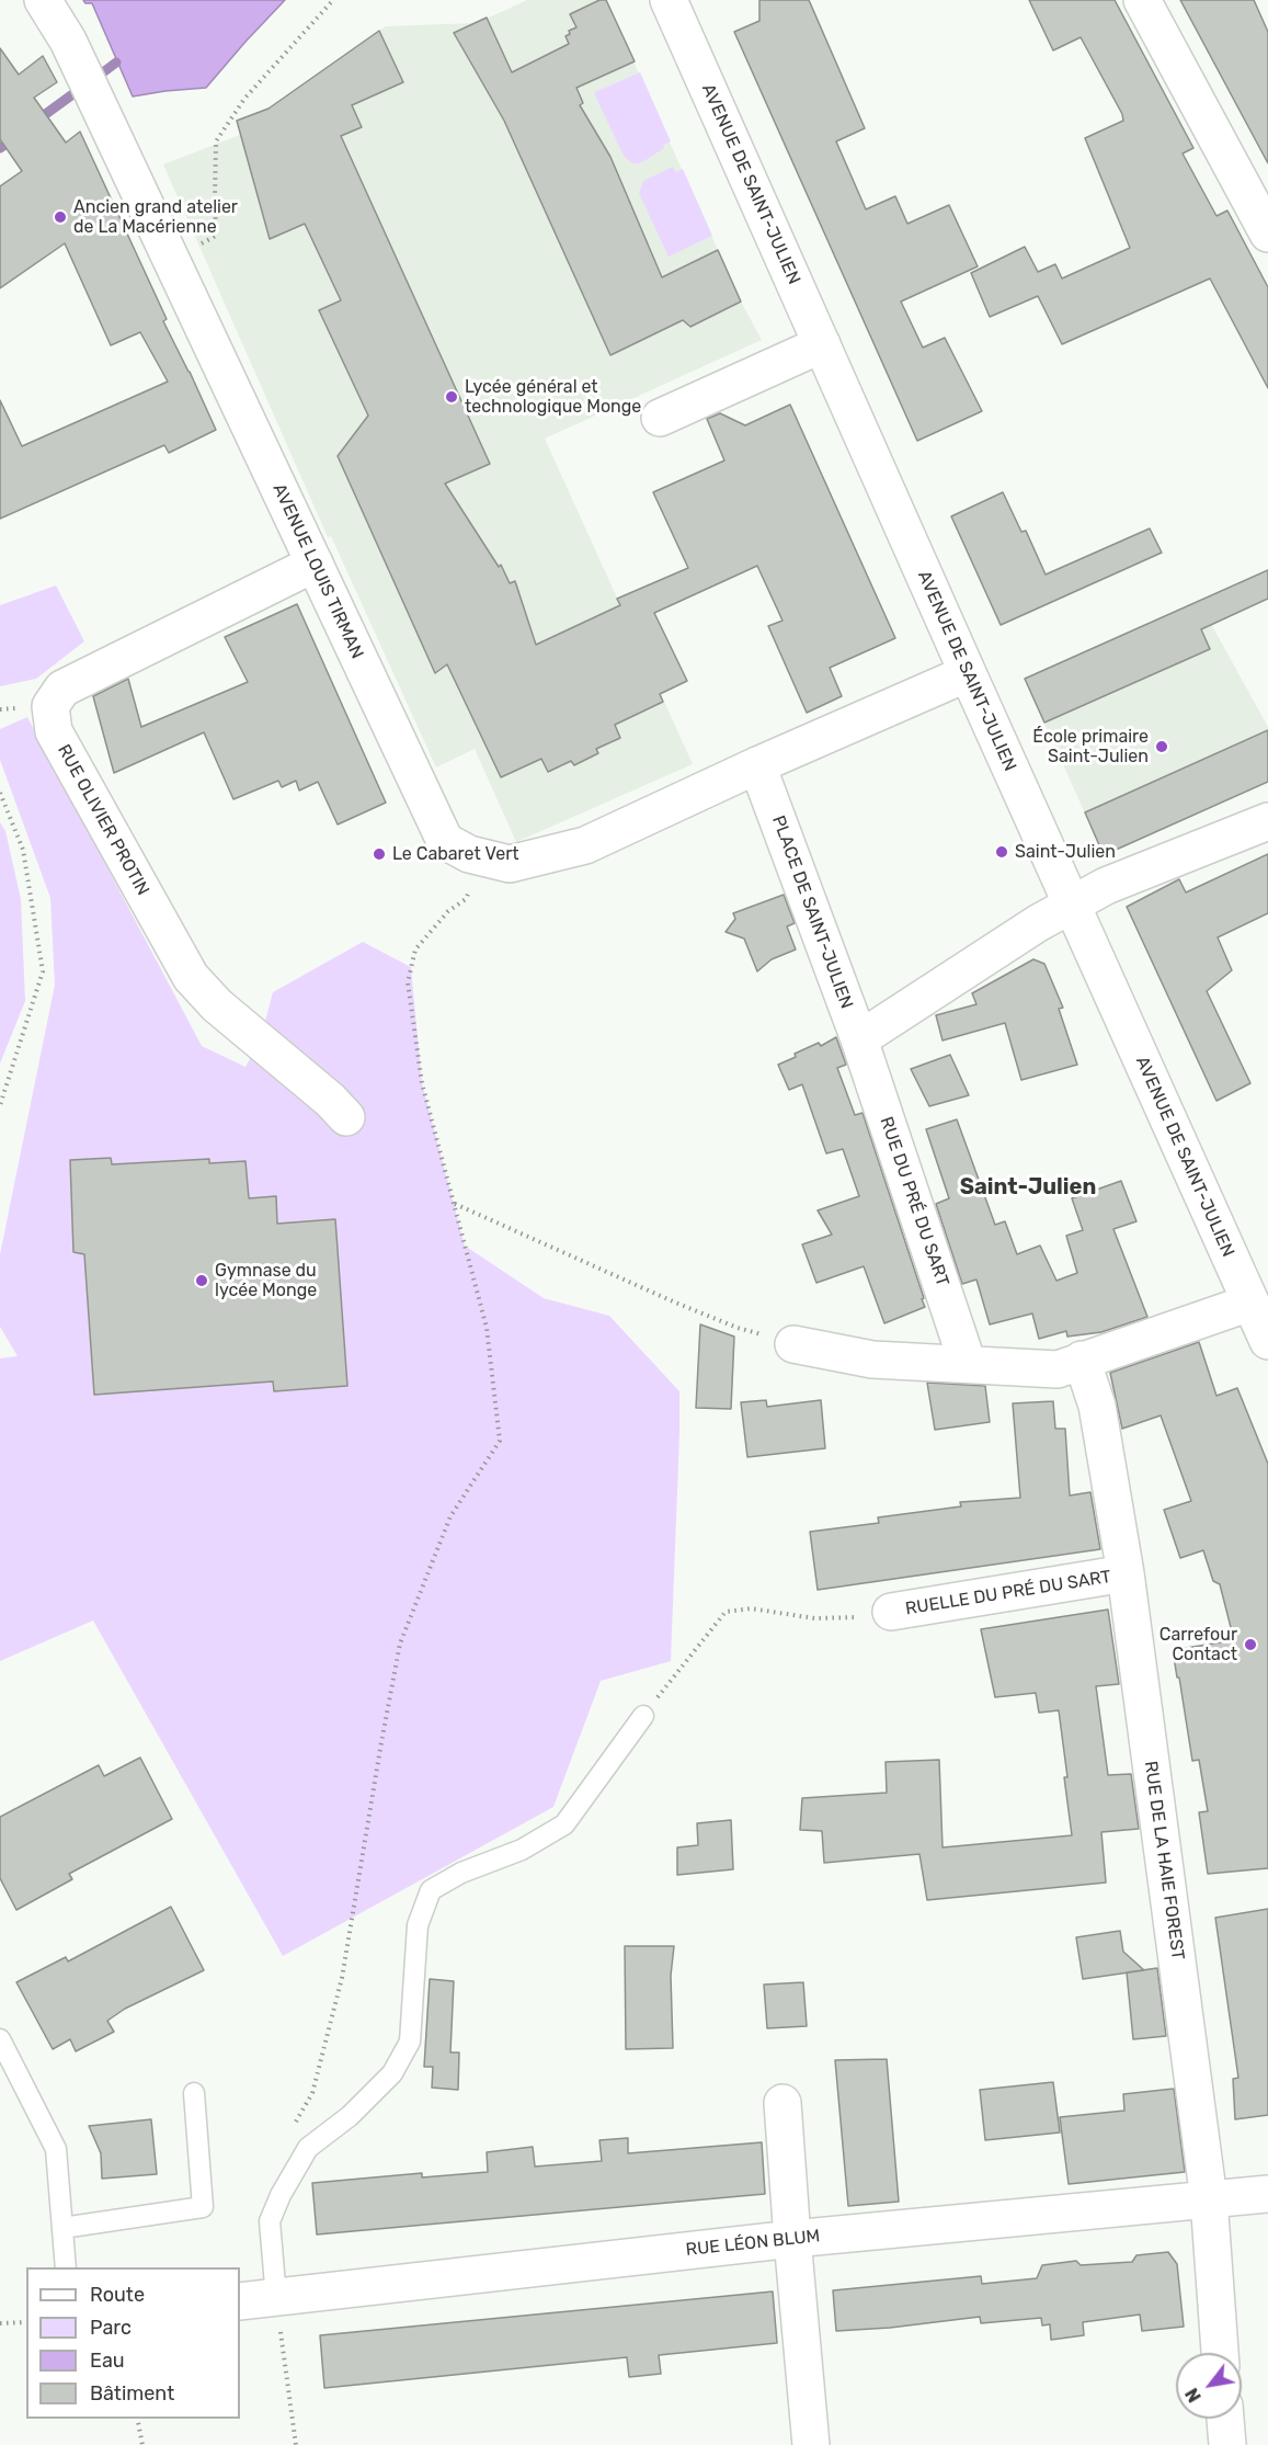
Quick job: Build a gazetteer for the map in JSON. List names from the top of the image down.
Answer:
{
  "streets": {
    "street": [
      "AVENUE DE SAINT-JULIEN",
      "AVENUE LOUIS TIRMAN",
      "RUE OLIVIER PROTIN",
      "PLACE DE SAINT-JULIEN",
      "RUE DU PRÉ DU SART",
      "RUELLE DU PRÉ DU SART",
      "RUE DE LA HAIE FOREST",
      "RUE LÉON BLUM"
    ]
  },
  "crossings": [
    ["AVENUE LOUIS TIRMAN", "RUE OLIVIER PROTIN"],
    ["AVENUE LOUIS TIRMAN", "PLACE DE SAINT-JULIEN"],
    ["PLACE DE SAINT-JULIEN", "RUE DU PRÉ DU SART"],
    ["RUELLE DU PRÉ DU SART", "RUE DE LA HAIE FOREST"],
    ["RUE DE LA HAIE FOREST", "RUE LÉON BLUM"]
  ],
  "districts": ["Saint-Julien"],
  "places": [
    "Ancien grand atelier de La Macérienne",
    "Lycée général et technologique Monge",
    "École primaire Saint-Julien",
    "Saint-Julien",
    "Le Cabaret Vert",
    "Gymnase du lycée Monge",
    "Carrefour Contact"
  ],
  "legend": [
    "Route",
    "Parc",
    "Eau",
    "Bâtiment"
  ],
  "north": "bottom left"
}
